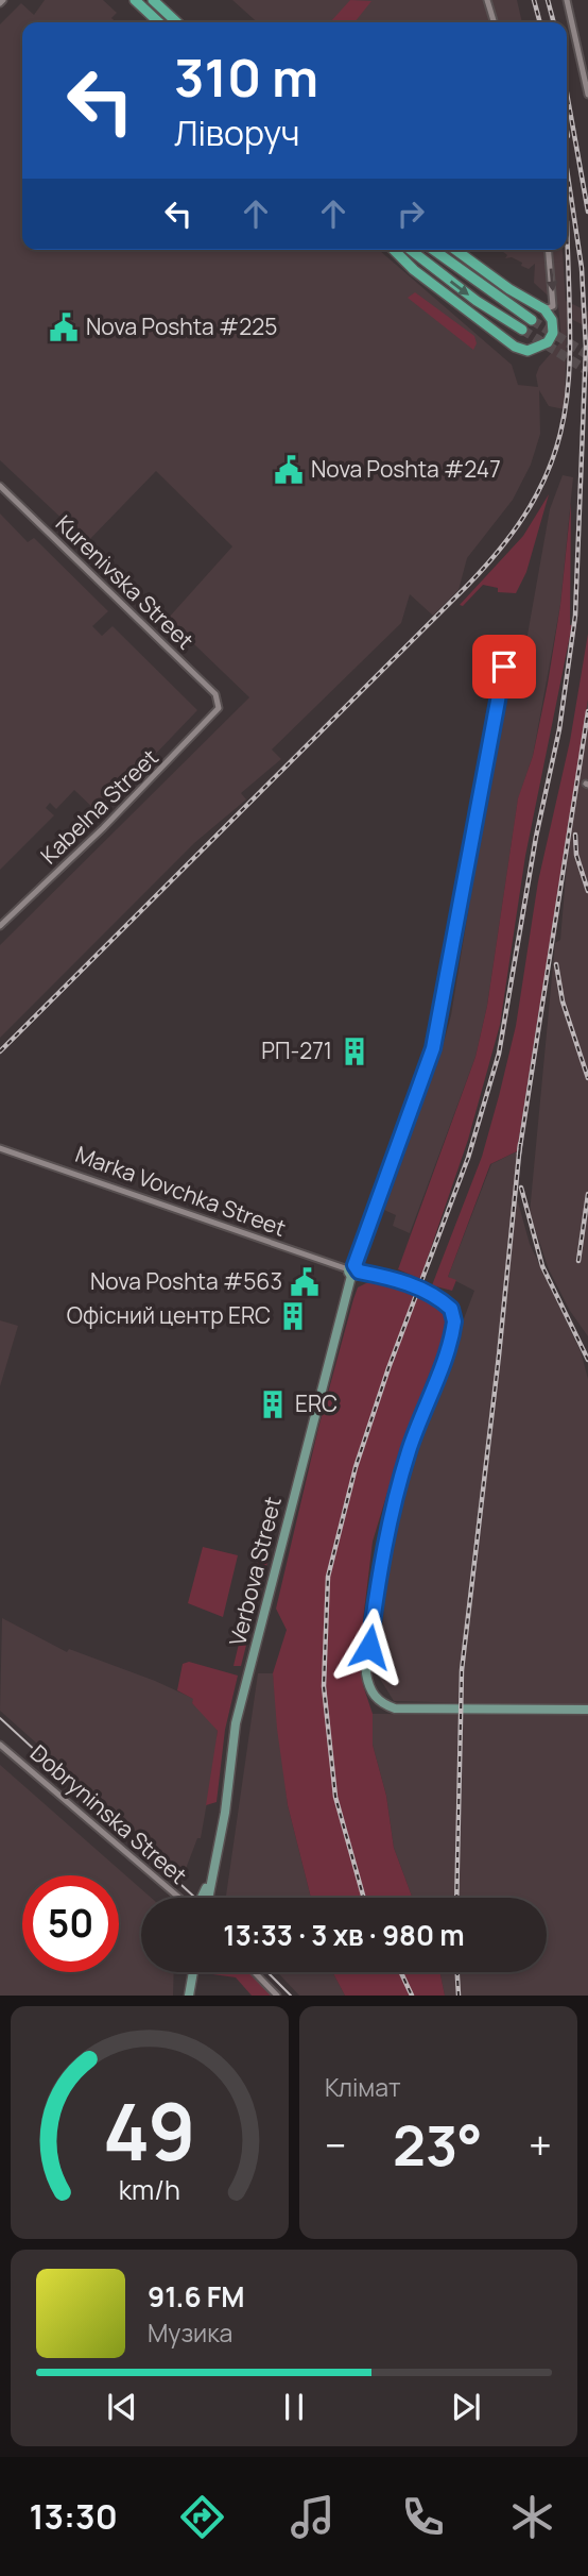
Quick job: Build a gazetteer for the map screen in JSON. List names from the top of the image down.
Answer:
{
  "streets": {
    "main road": ["Verbova Street"],
    "street": [
      "Kurenivska Street",
      "Kabelna Street",
      "Marka Vovchka Street",
      "Dobryninska Street"
    ]
  },
  "crossings": [
    ["Kurenivska Street", "Kabelna Street"],
    ["Marka Vovchka Street", "Verbova Street"]
  ],
  "places": {
    "public building": ["Nova Poshta #225", "Nova Poshta #247", "Nova Poshta #563"],
    "building": ["РП-271", "Офісний центр ERC", "ERC"]
  },
  "page": {
    "turn": ["310 m", "Ліворуч"],
    "limit": "50",
    "trip": "13:33 · 3 хв · 980 m",
    "tile": "Клімат",
    "heat": ["−", "23°", "+"],
    "song": ["91.6 FM", "Музика"],
    "tabs": "13:30",
    "gauge": ["49", "km/h"]
  }
}
